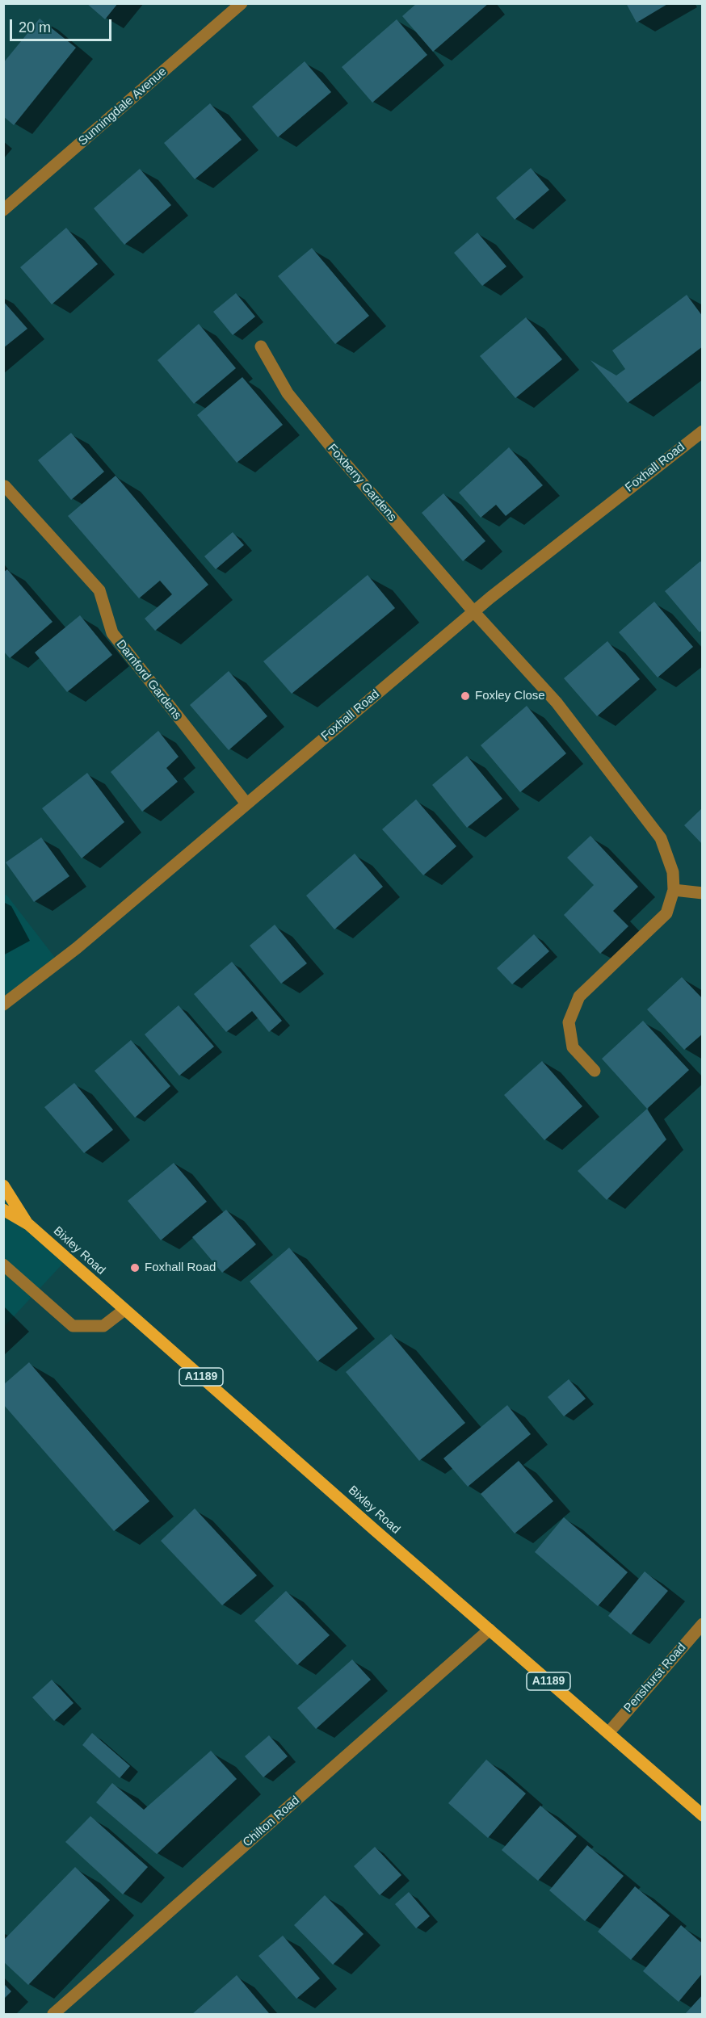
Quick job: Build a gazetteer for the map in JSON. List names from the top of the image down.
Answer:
{
  "streets": {
    "main road": ["Bixley Road", "A1189"],
    "street": [
      "Sunningdale Avenue",
      "Foxhall Road",
      "Foxberry Gardens",
      "Darnford Gardens",
      "Penshurst Road",
      "Chilton Road"
    ]
  },
  "crossings": [
    ["Foxhall Road", "Foxberry Gardens"],
    ["Foxhall Road", "Darnford Gardens"],
    ["Bixley Road", "Penshurst Road"],
    ["Bixley Road", "Chilton Road"]
  ],
  "places": ["Foxley Close", "Foxhall Road"],
  "scale_bar": "20 m"
}
